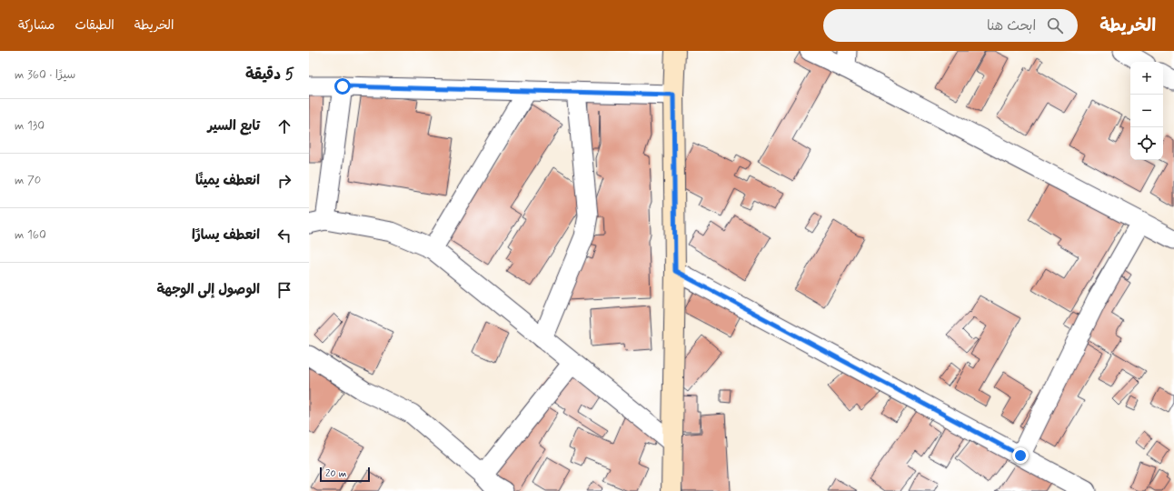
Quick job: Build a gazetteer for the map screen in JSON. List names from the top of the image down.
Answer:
{
  "scale_bar": "20 m",
  "page": {
    "header": "الخريطة",
    "search": "ابحث هنا",
    "nav": ["الخريطة", "الطبقات", "مشاركة"],
    "heading": ["5 دقيقة", "سيرًا · 360 m"],
    "map_buttons": ["+", "−"],
    "list": [
      ["تابع السير", "130 m"],
      ["انعطف يمينًا", "70 m"],
      ["انعطف يسارًا", "160 m"],
      "الوصول إلى الوجهة"
    ],
    "scale": "20 m"
  }
}
